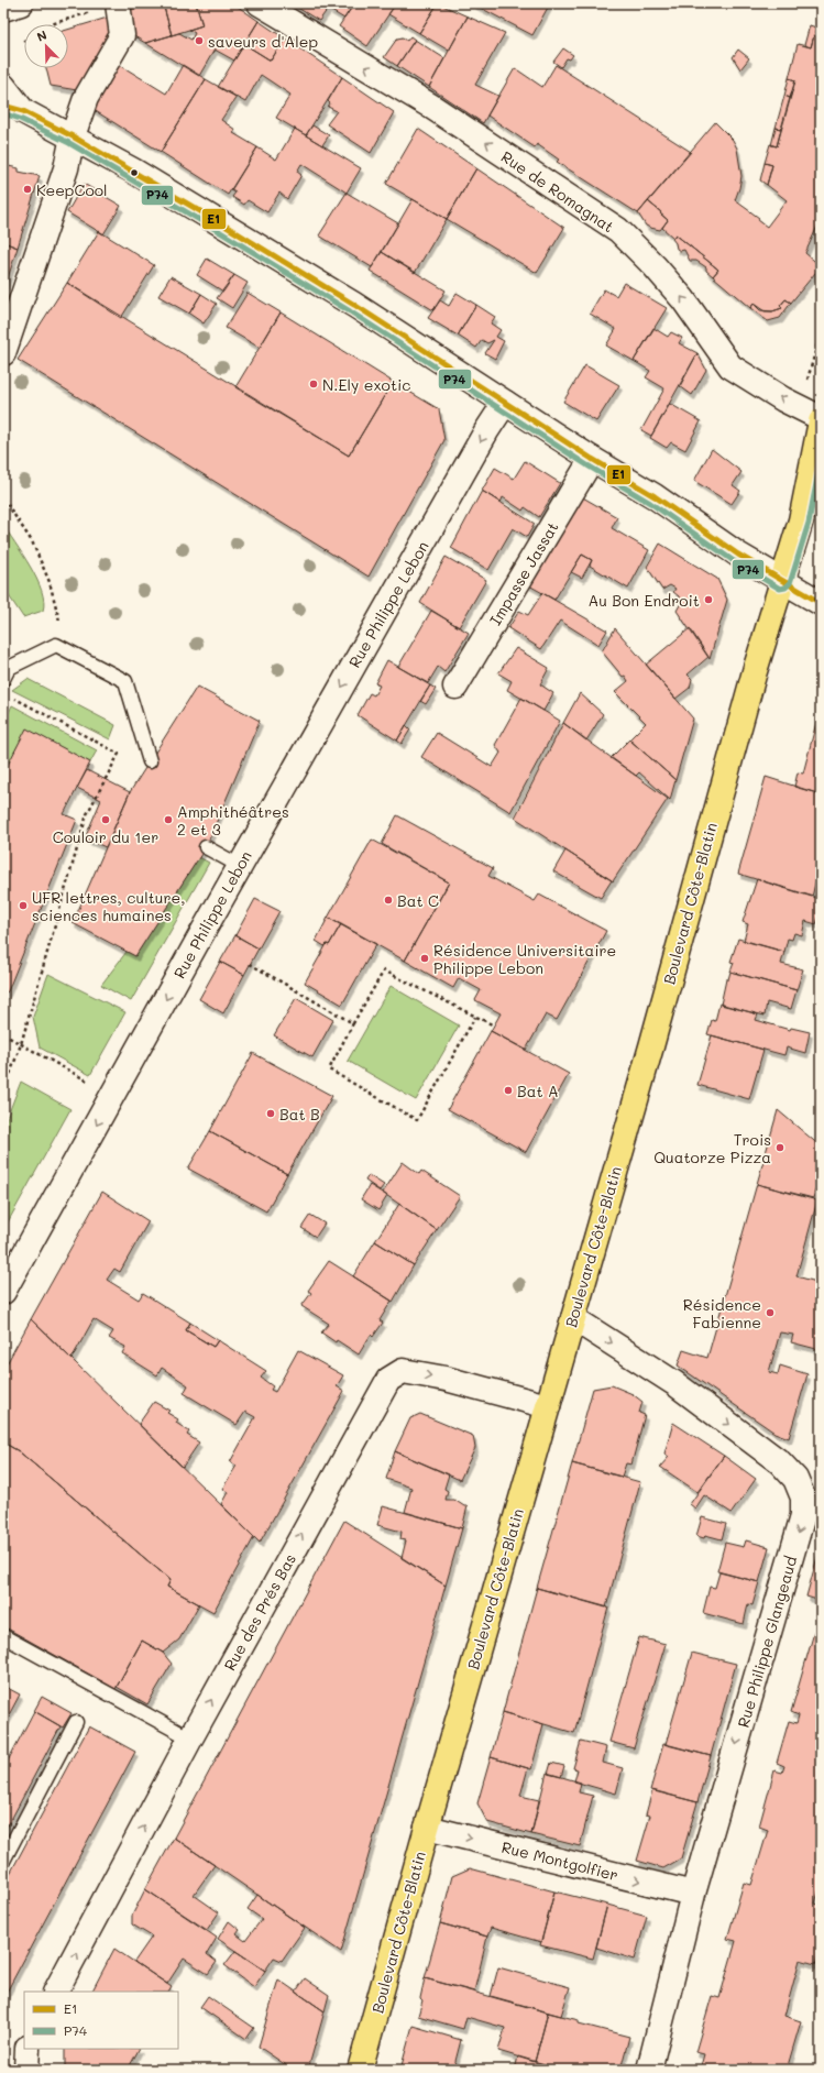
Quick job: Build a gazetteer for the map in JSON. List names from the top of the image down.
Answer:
{
  "streets": {
    "main road": ["Boulevard Côte-Blatin"],
    "street": [
      "Rue de Romagnat",
      "Impasse Jassat",
      "Rue Philippe Lebon",
      "Rue des Prés Bas",
      "Rue Philippe Glangeaud",
      "Rue Montgolfier"
    ]
  },
  "crossings": [
    ["Boulevard Côte-Blatin", "Rue des Prés Bas"],
    ["Boulevard Côte-Blatin", "Rue Philippe Glangeaud"],
    ["Boulevard Côte-Blatin", "Rue Montgolfier"],
    ["Rue Philippe Glangeaud", "Rue Montgolfier"]
  ],
  "one_way": [
    "Rue Philippe Lebon",
    "Rue des Prés Bas",
    "Rue Philippe Glangeaud",
    "Rue Montgolfier"
  ],
  "places": [
    "saveurs d'Alep",
    "KeepCool",
    "N.Ely exotic",
    "Au Bon Endroit",
    "Couloir du 1er",
    "Amphithéâtres 2 et 3",
    "Bat C",
    "UFR lettres, culture, sciences humaines",
    "Résidence Universitaire Philippe Lebon",
    "Bat A",
    "Bat B",
    "Trois Quatorze Pizza",
    "Résidence Fabienne"
  ],
  "lines": ["transit line E1", "transit line P74"],
  "legend": ["E1", "P74"],
  "north": "top left"
}
